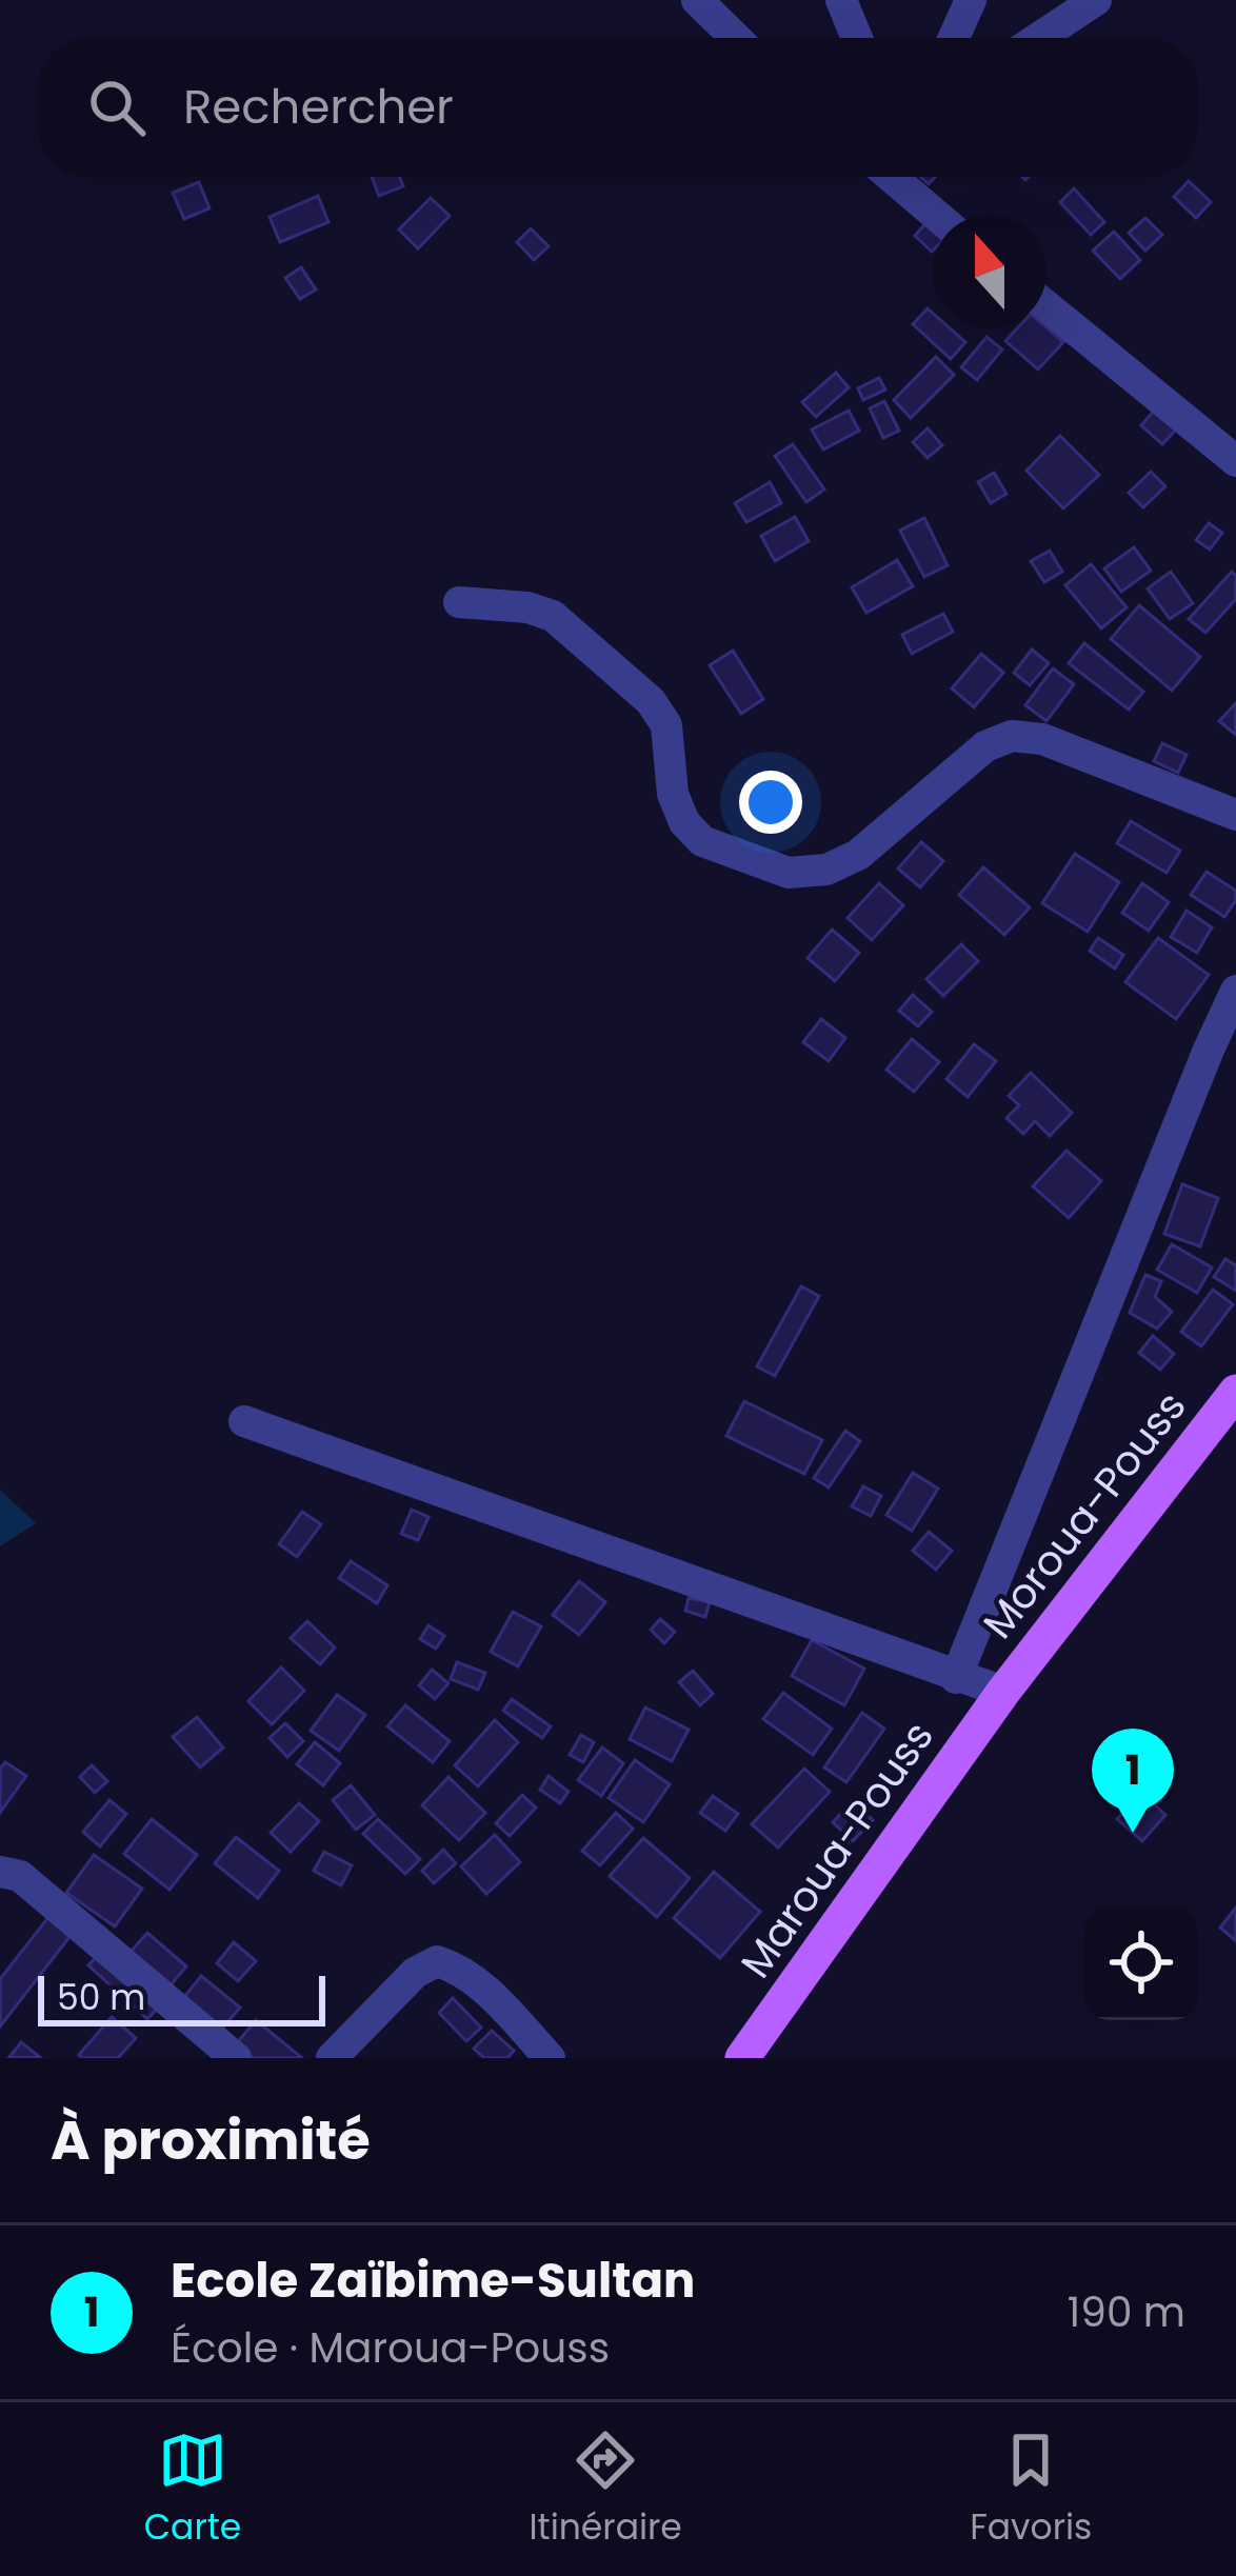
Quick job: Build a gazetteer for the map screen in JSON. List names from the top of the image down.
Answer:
{
  "streets": {
    "main road": ["Moroua-Pouss", "Maroua-Pouss"]
  },
  "crossings": [
    ["Moroua-Pouss", "Maroua-Pouss"]
  ],
  "scale_bar": "50 m",
  "north": "top",
  "page": {
    "search": "Rechercher",
    "pins": "1",
    "scale": "50 m",
    "heading": "À proximité",
    "list": [
      {
        "mark": "1",
        "name": "Ecole Zaïbime-Sultan",
        "note": "École · Maroua-Pouss",
        "value": "190 m"
      }
    ],
    "nav": ["Carte", "Itinéraire", "Favoris"]
  }
}
